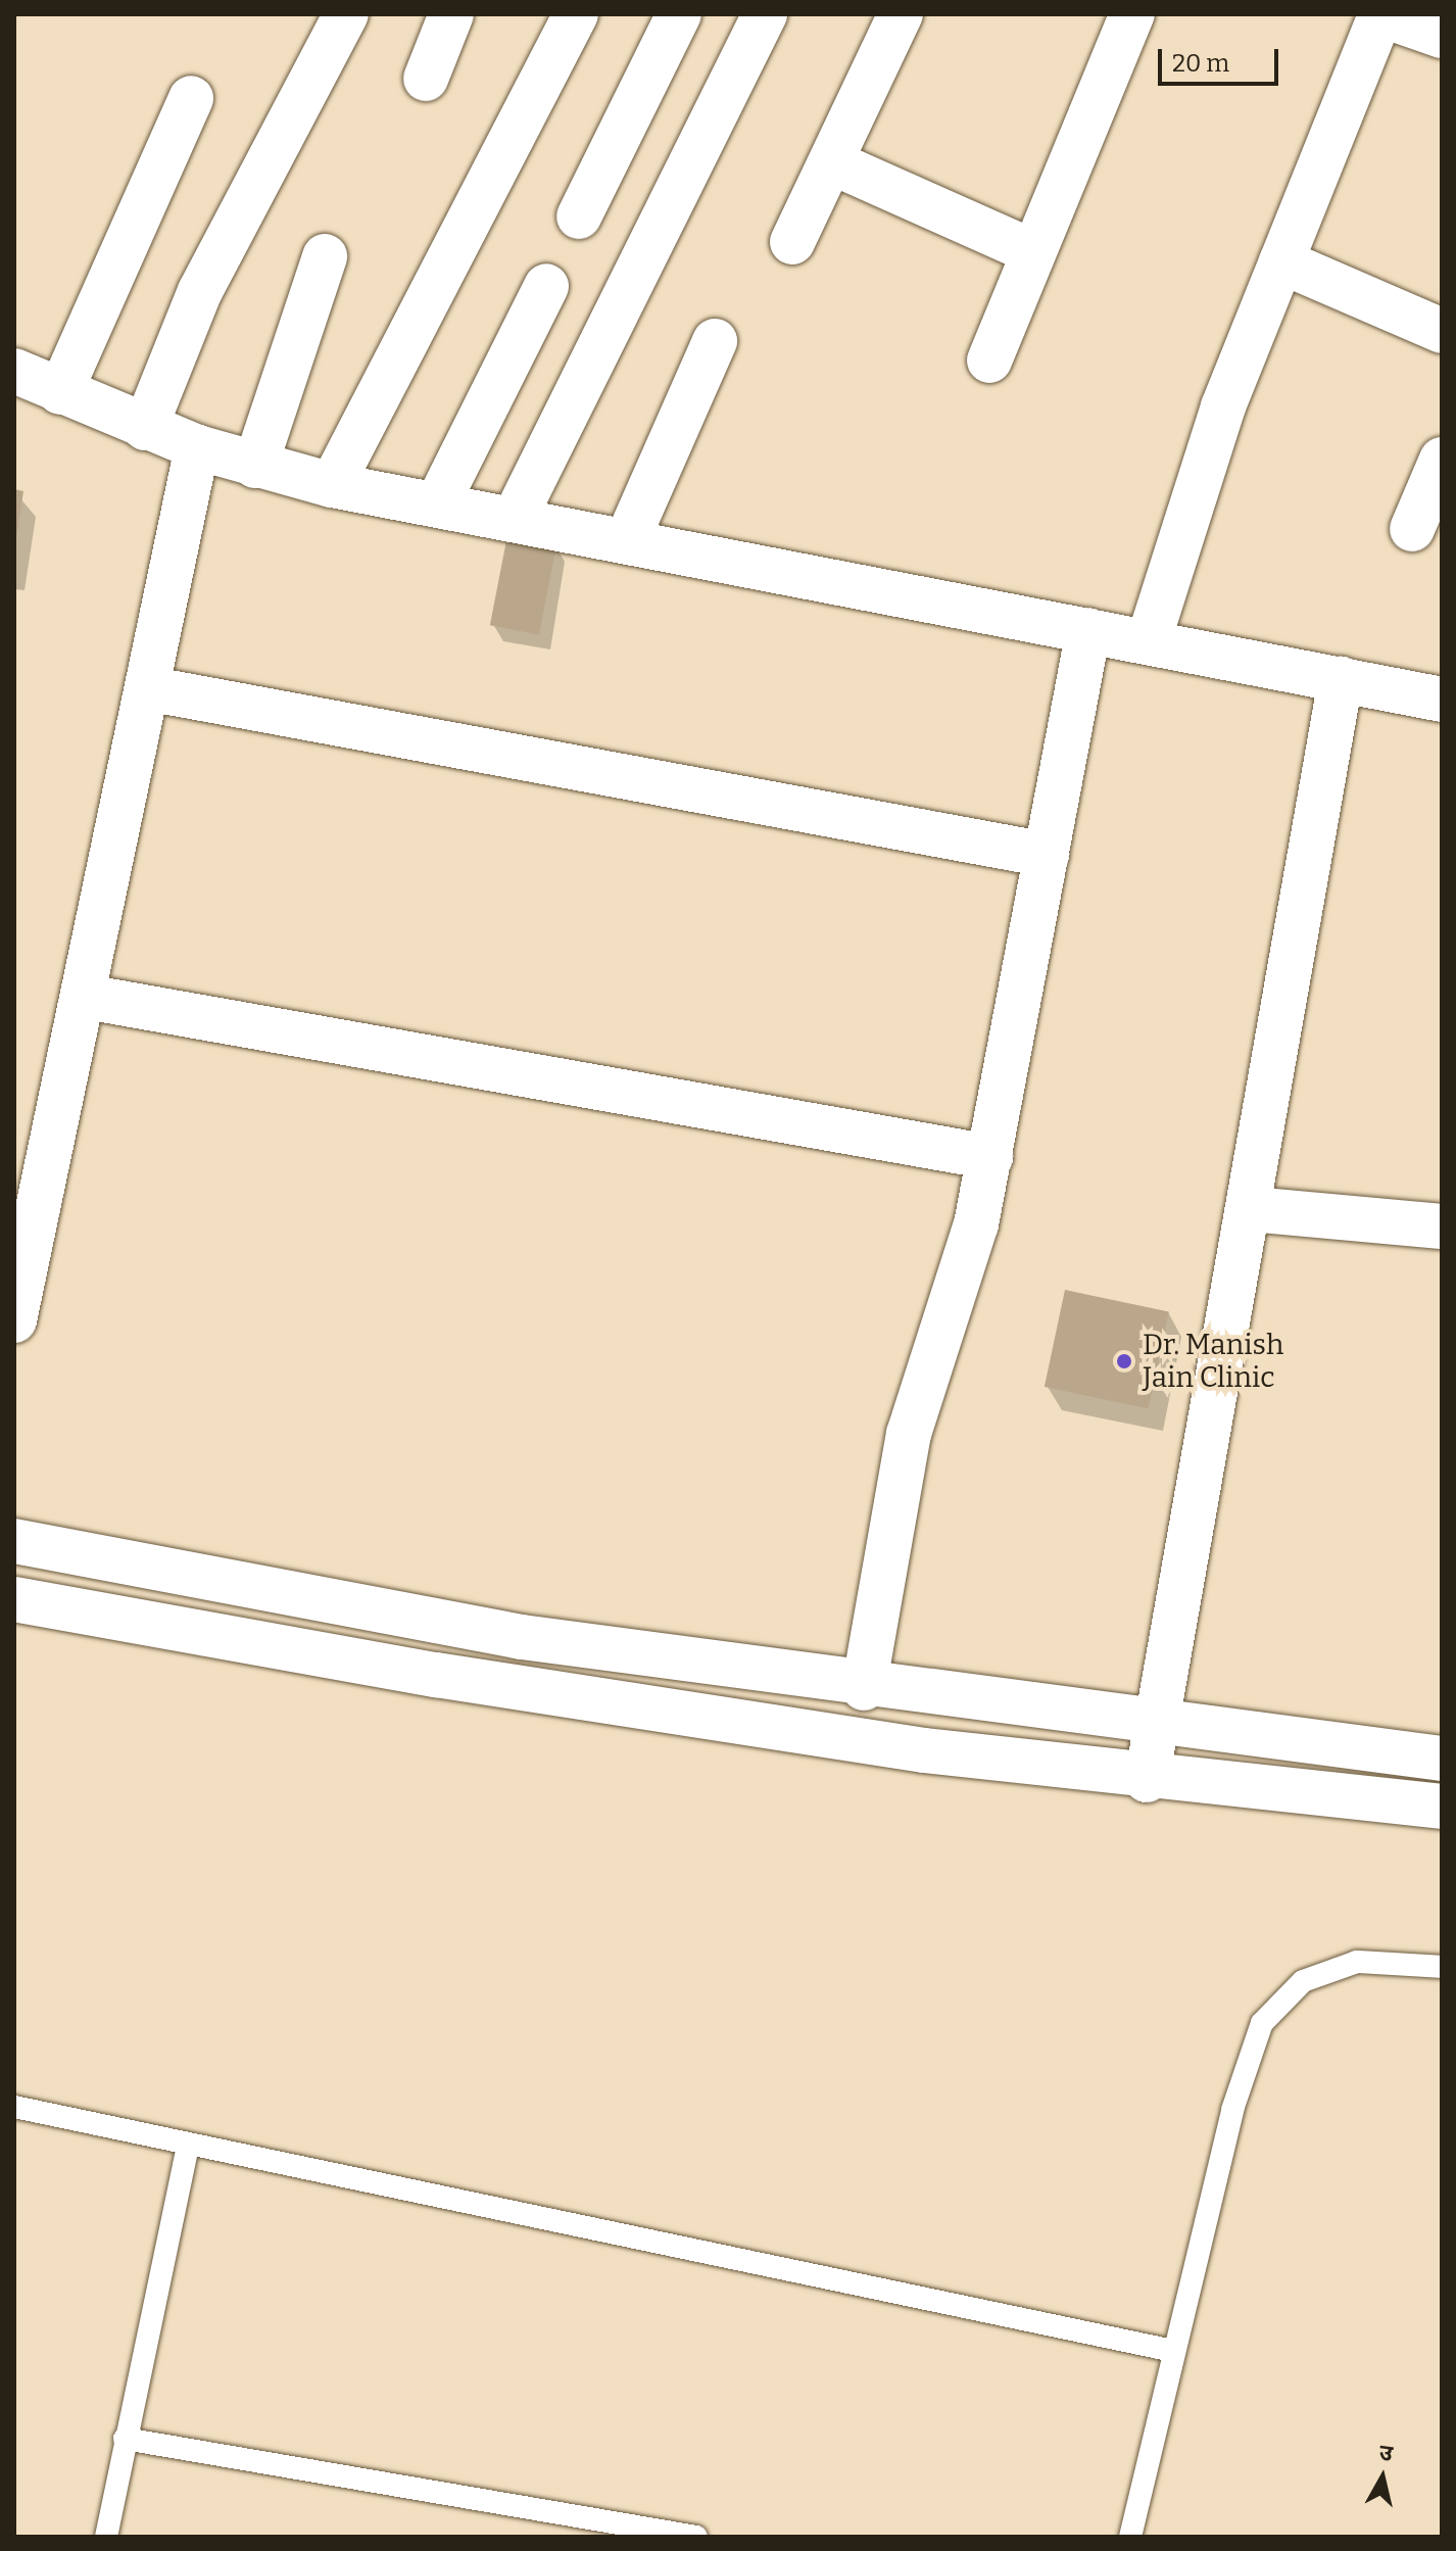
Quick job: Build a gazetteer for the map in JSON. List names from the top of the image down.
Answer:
{
  "places": ["Dr. Manish Jain Clinic"],
  "scale_bar": "20 m",
  "north": "top"
}
